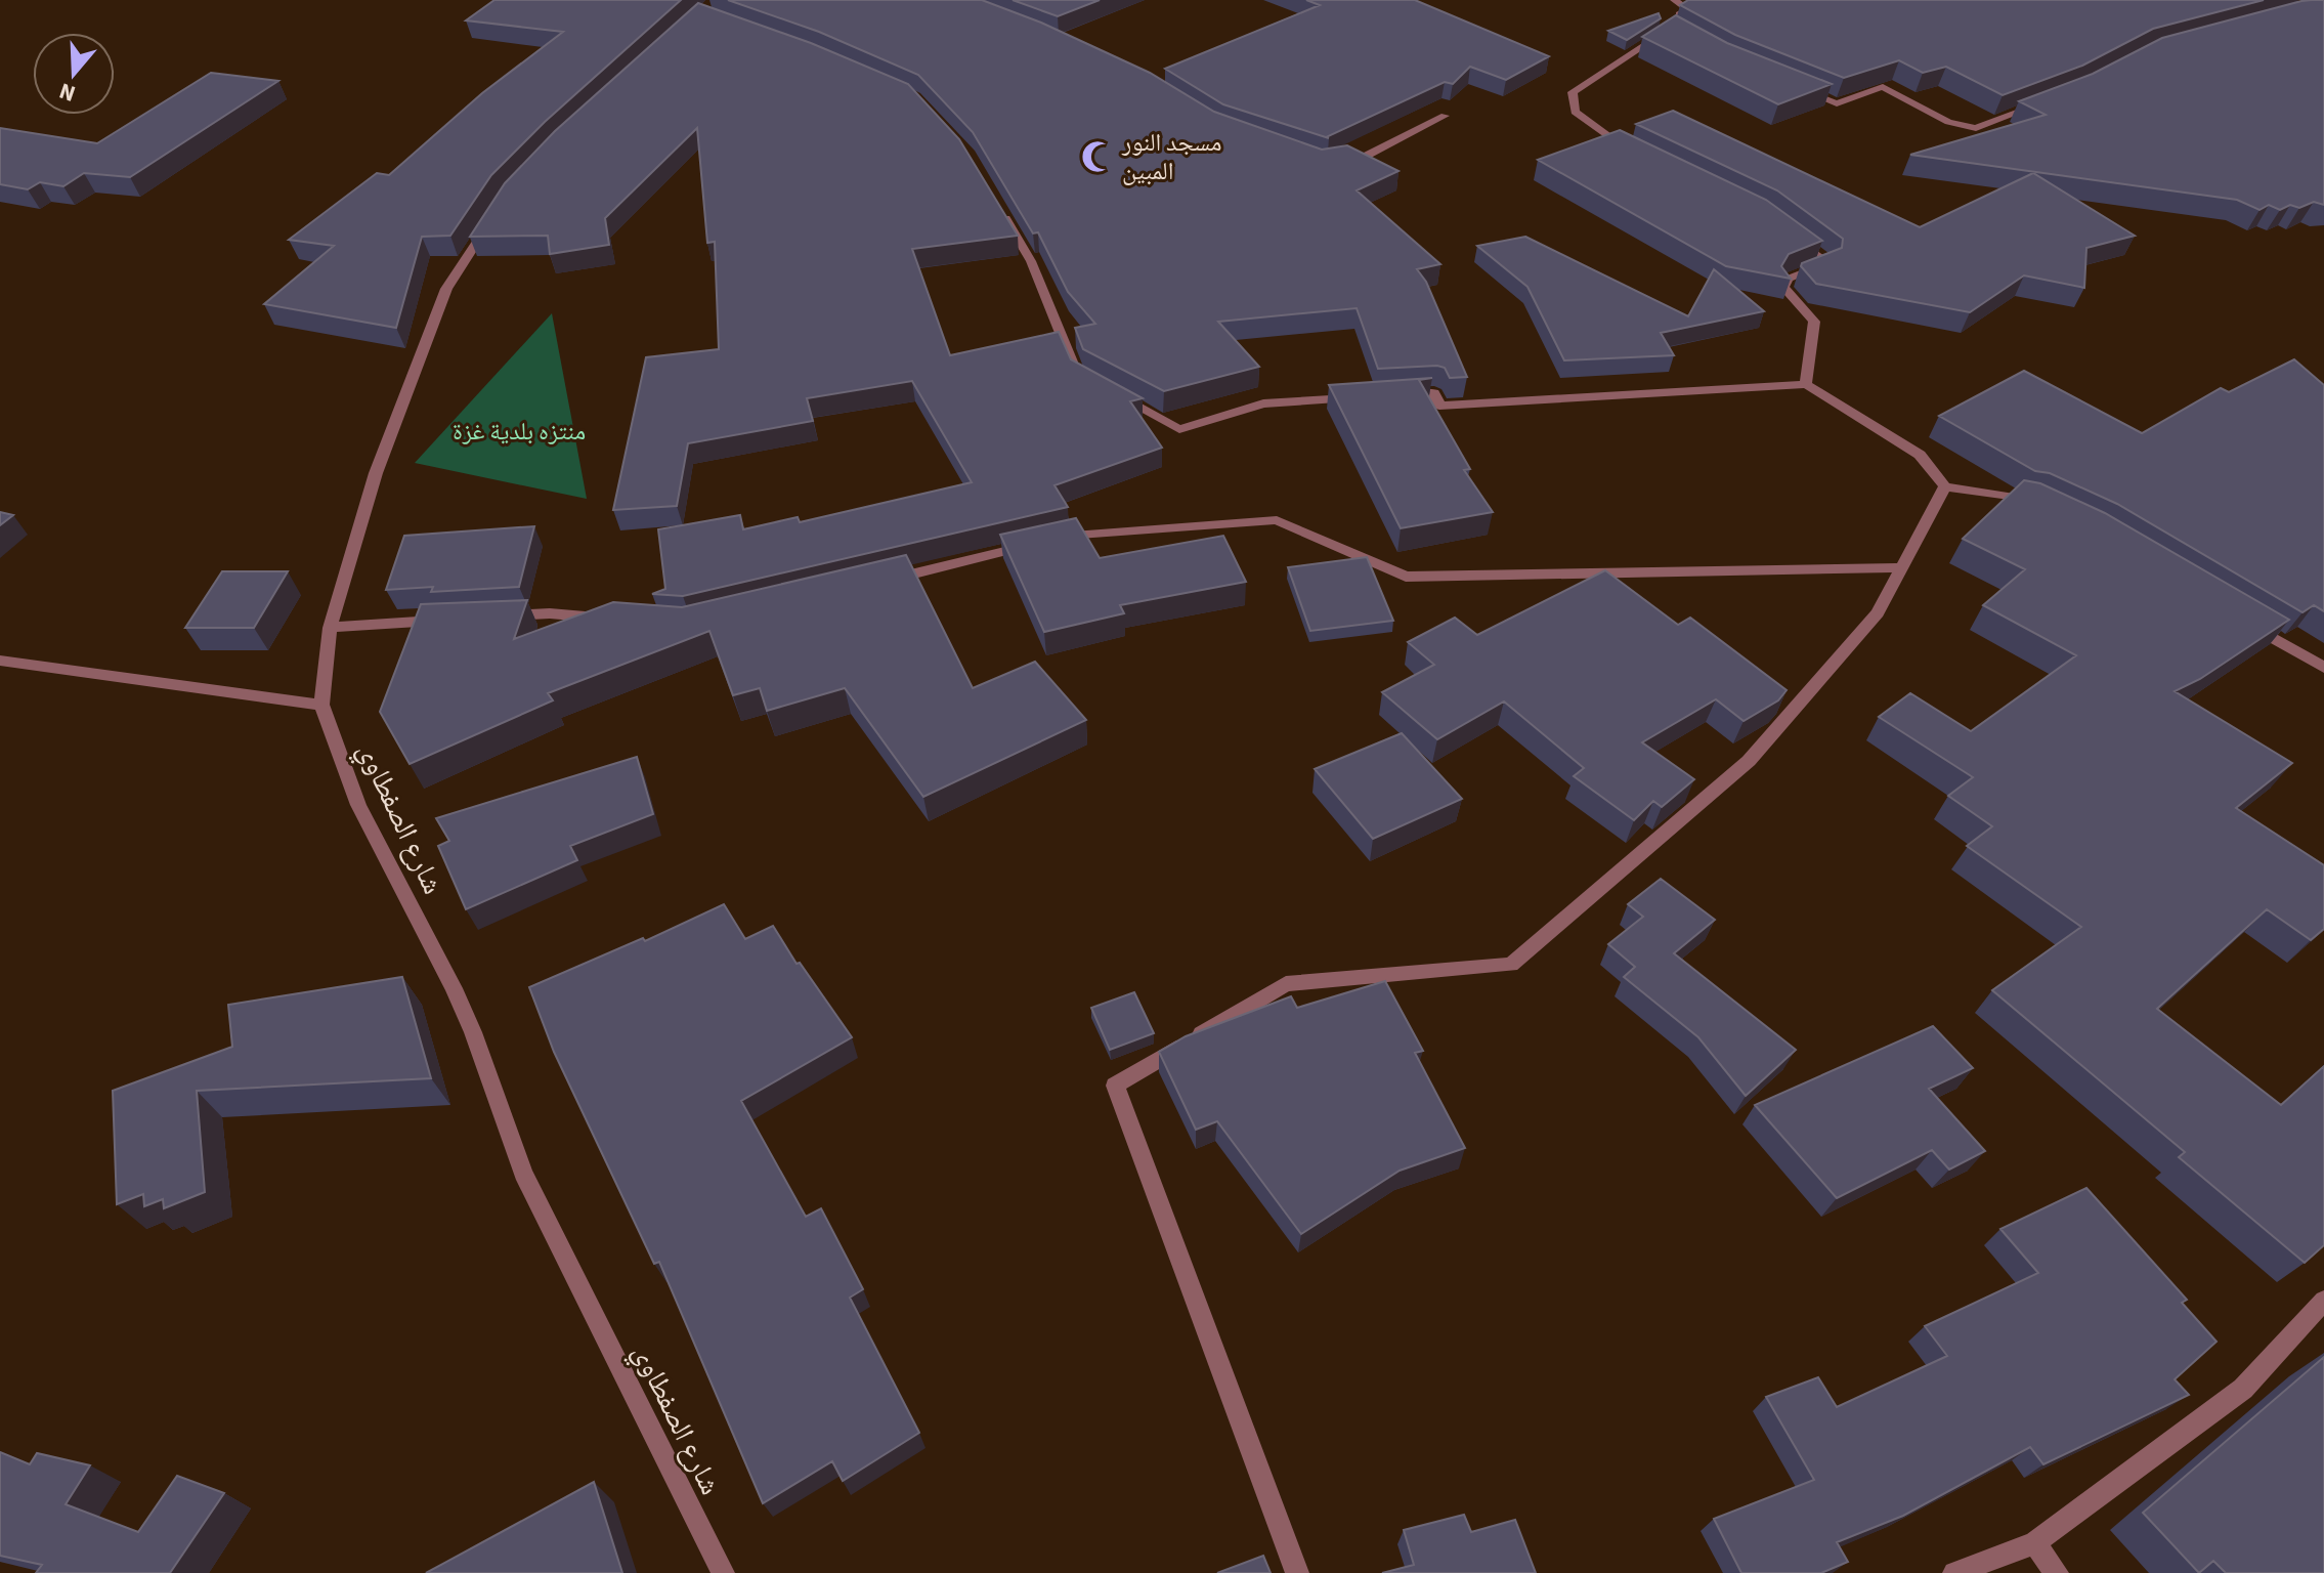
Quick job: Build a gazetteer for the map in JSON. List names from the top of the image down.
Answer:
{
  "streets": {
    "street": ["شارع الصفطاوي"]
  },
  "parks": ["منتزه بلدية غزة"],
  "places": {
    "mosque": ["مسجد النور المبين"]
  },
  "north": "bottom"
}
